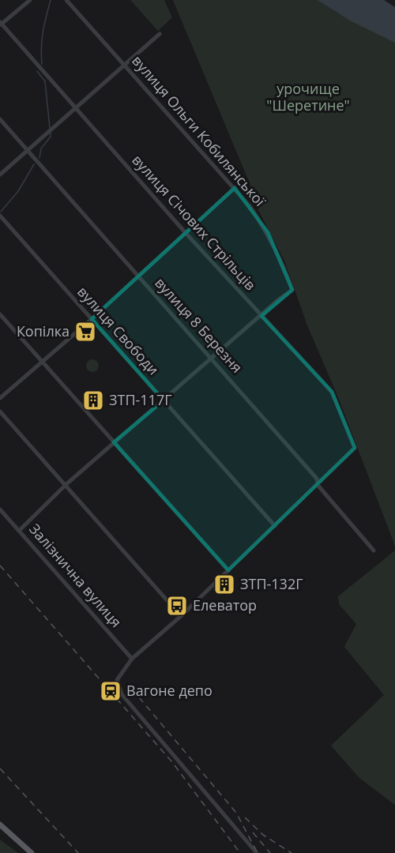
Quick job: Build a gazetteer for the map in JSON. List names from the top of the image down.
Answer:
{
  "streets": {
    "street": [
      "вулиця Ольги Кобилянської",
      "вулиця Січових Стрільців",
      "вулиця 8 Березня",
      "вулиця Свободи",
      "Залізнична вулиця"
    ]
  },
  "crossings": [
    ["вулиця Ольги Кобилянської", "вулиця Січових Стрільців"],
    ["вулиця Січових Стрільців", "вулиця 8 Березня"]
  ],
  "parks": ["урочище \"Шеретине\""],
  "places": {
    "supermarket": ["Копілка"],
    "building": ["ЗТП-117Г", "ЗТП-132Г"],
    "bus stop": ["Елеватор"],
    "station": ["Вагоне депо"]
  }
}
